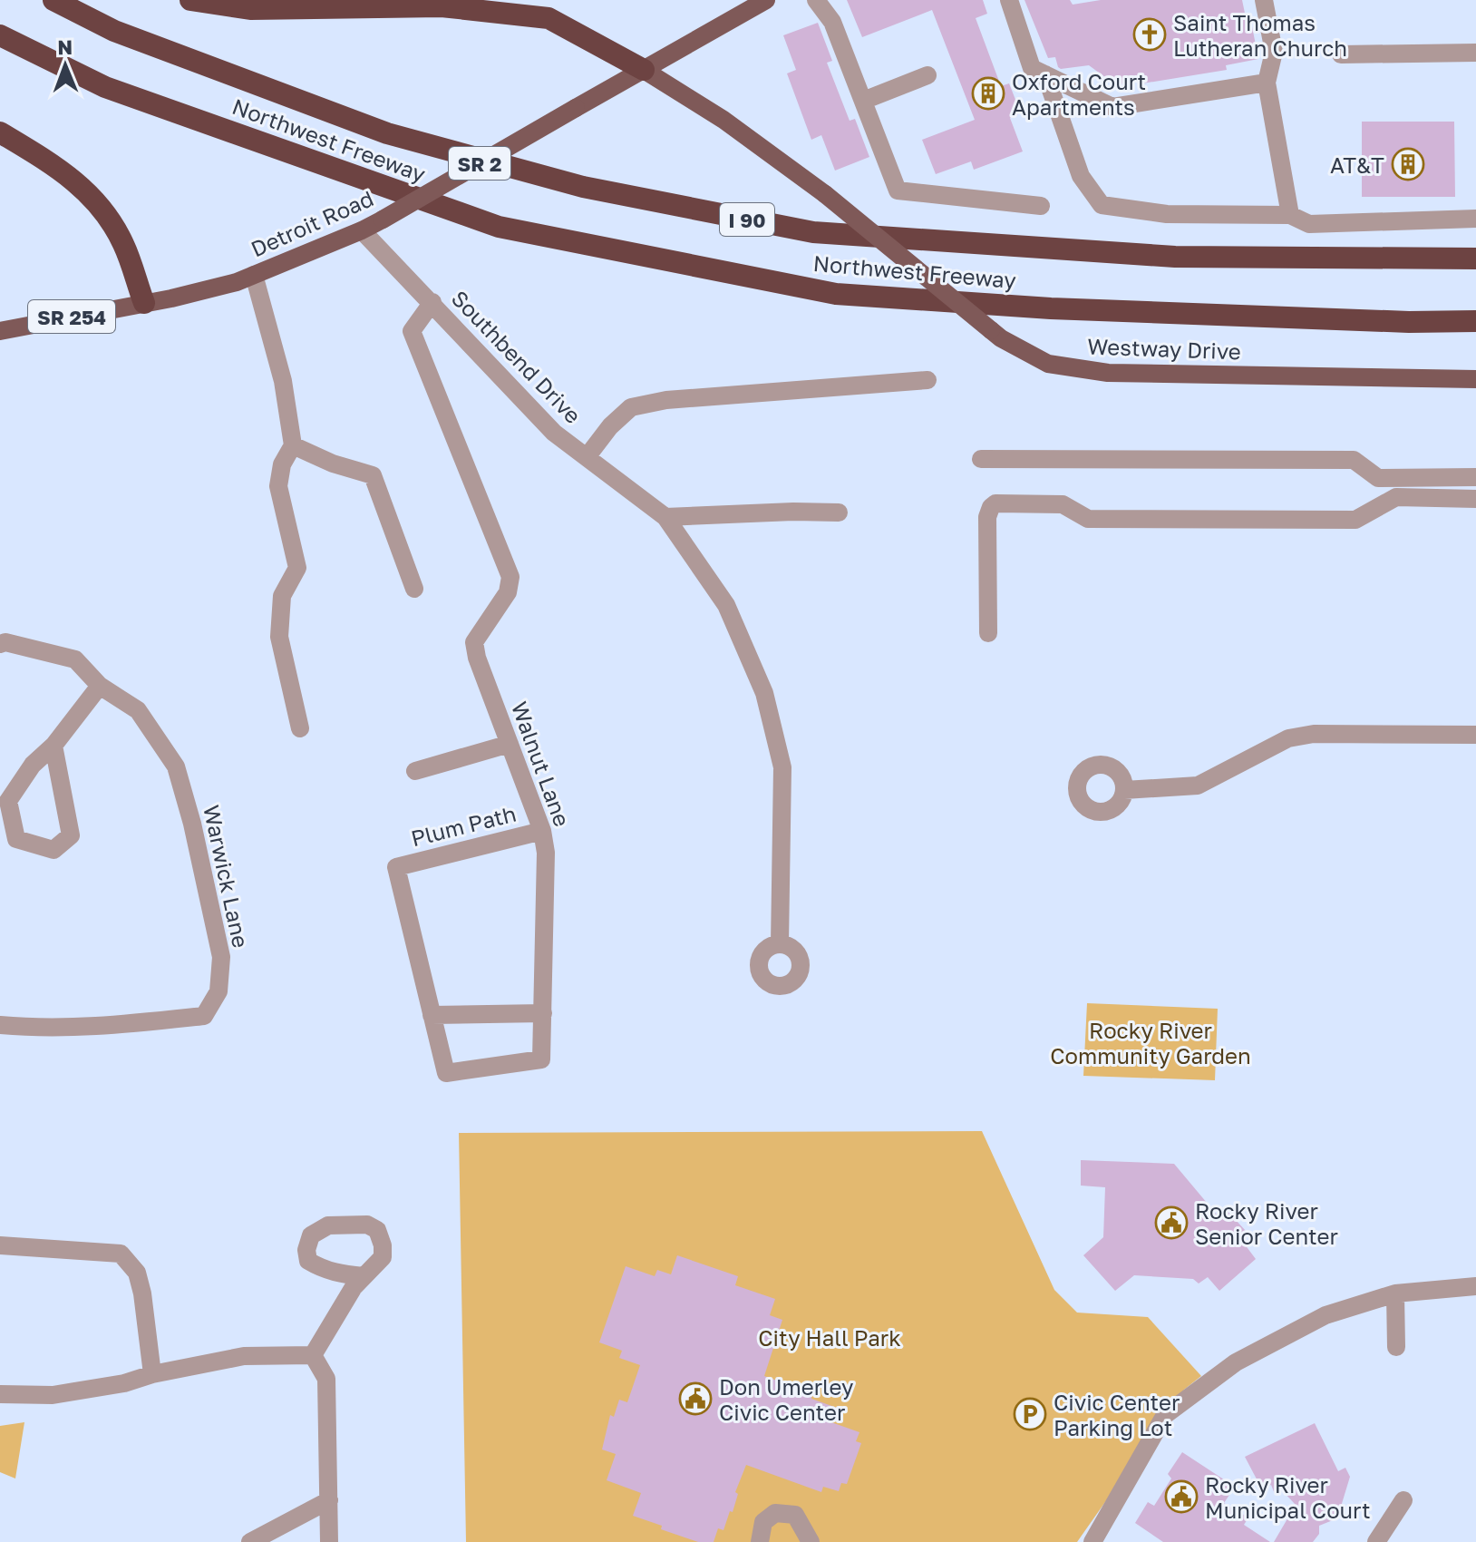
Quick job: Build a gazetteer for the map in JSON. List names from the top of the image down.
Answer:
{
  "streets": {
    "highway": ["Northwest Freeway", "I 90"],
    "main road": [
      "SR 2",
      "Detroit Road",
      "SR 254",
      "Westway Drive"
    ],
    "street": [
      "Southbend Drive",
      "Walnut Lane",
      "Plum Path",
      "Warwick Lane"
    ]
  },
  "crossings": [
    ["Detroit Road", "Westway Drive"],
    ["Detroit Road", "Southbend Drive"],
    ["Southbend Drive", "Walnut Lane"],
    ["Walnut Lane", "Plum Path"]
  ],
  "parks": ["Rocky River Community Garden", "City Hall Park"],
  "places": {
    "church": ["Saint Thomas Lutheran Church"],
    "building": ["Oxford Court Apartments", "AT&T"],
    "public building": ["Rocky River Senior Center", "Don Umerley Civic Center", "Rocky River Municipal Court"],
    "parking": ["Civic Center Parking Lot"]
  },
  "north": "top"
}
